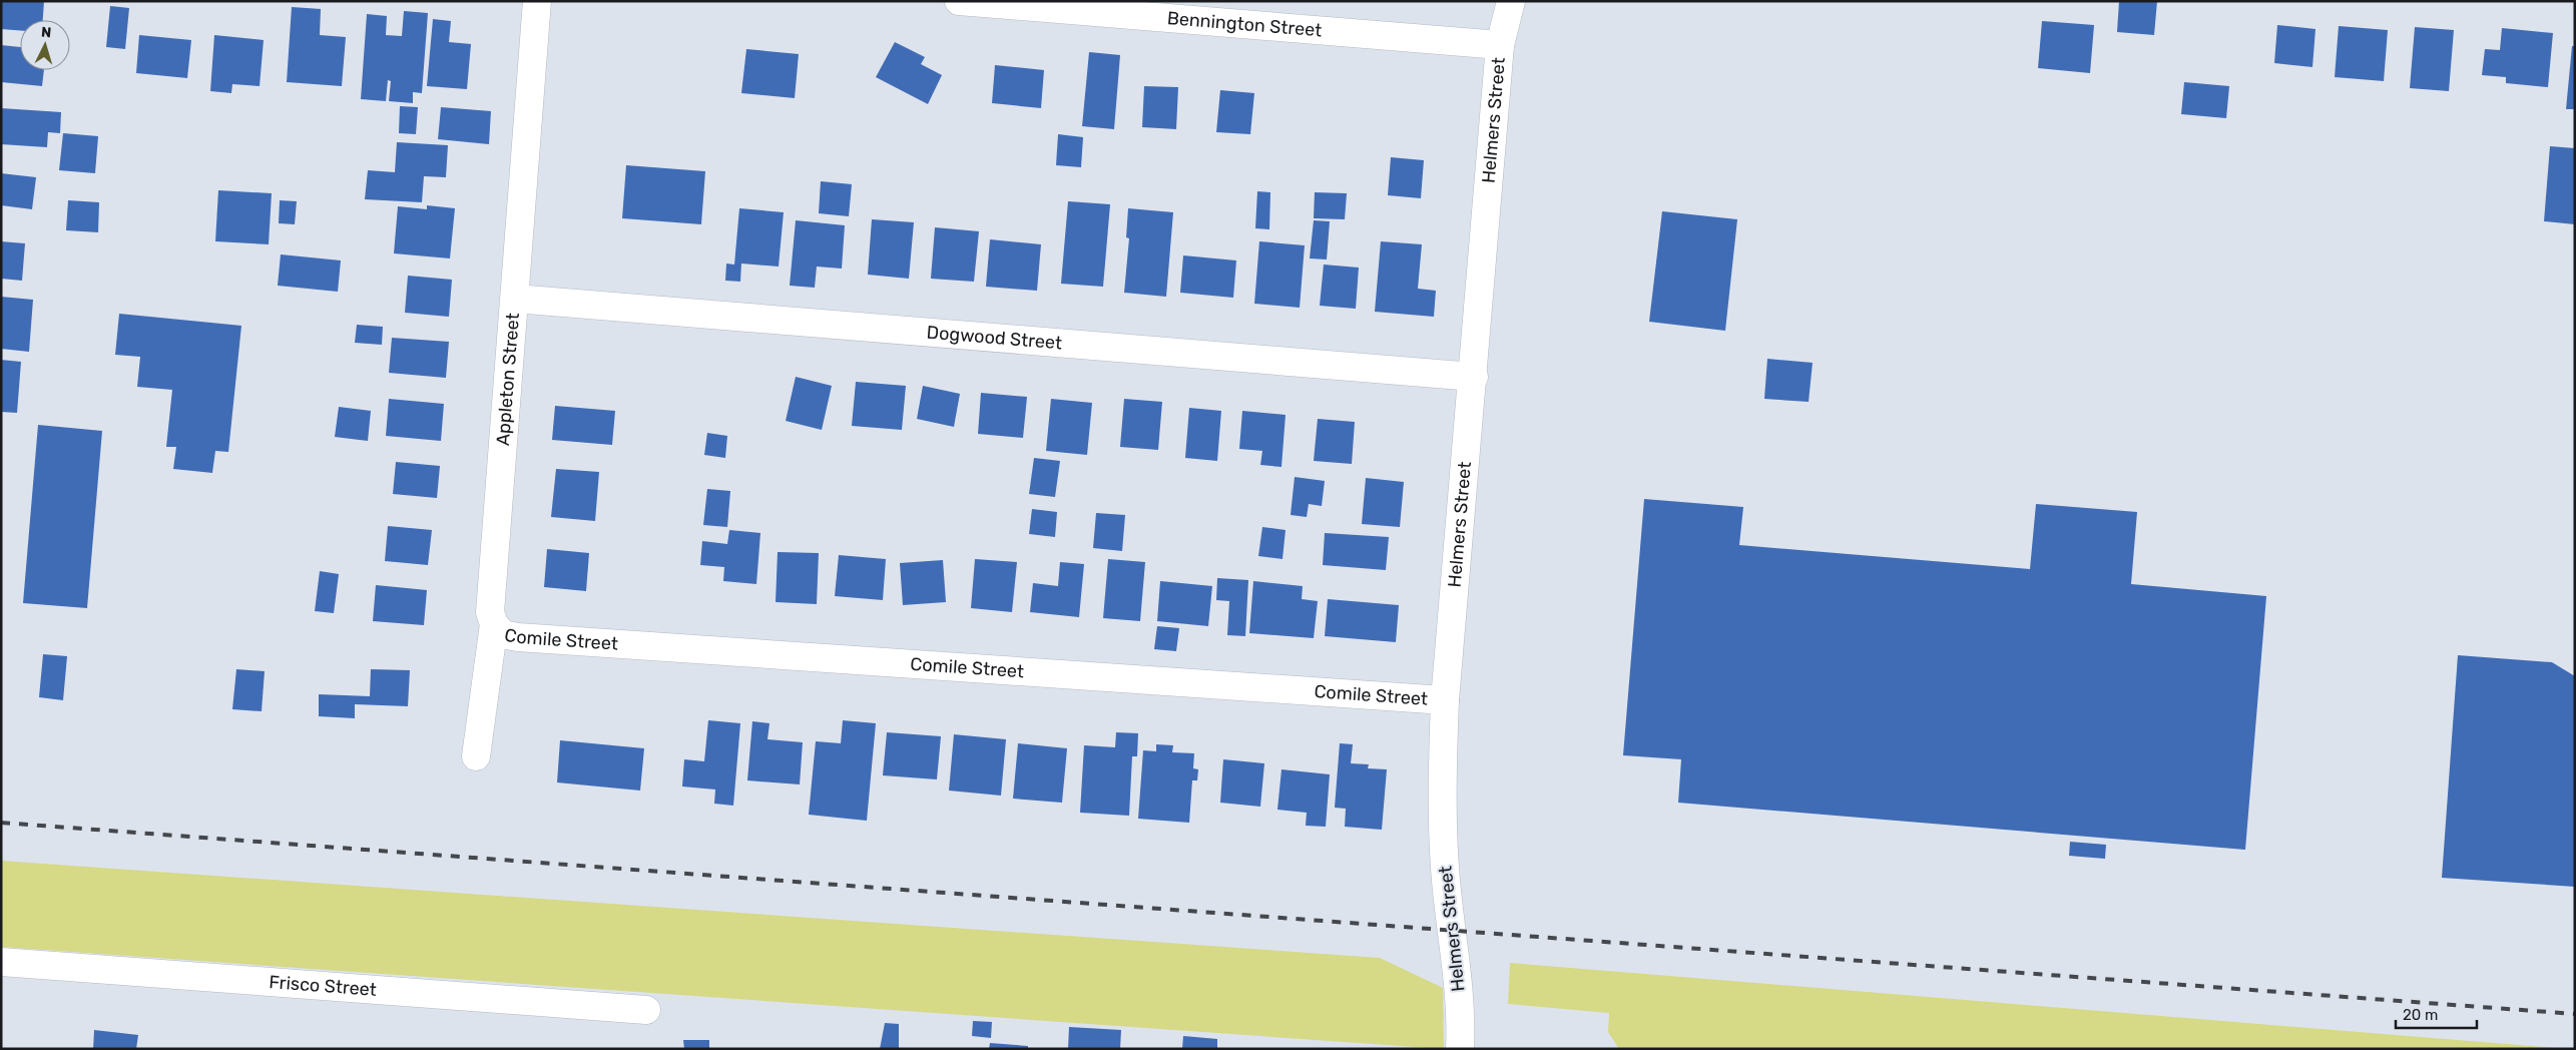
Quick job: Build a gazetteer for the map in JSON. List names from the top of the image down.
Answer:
{
  "streets": {
    "street": [
      "Bennington Street",
      "Helmers Street",
      "Dogwood Street",
      "Appleton Street",
      "Comile Street",
      "Frisco Street"
    ]
  },
  "crossings": [
    ["Bennington Street", "Helmers Street"],
    ["Helmers Street", "Dogwood Street"],
    ["Helmers Street", "Comile Street"],
    ["Dogwood Street", "Appleton Street"],
    ["Appleton Street", "Comile Street"]
  ],
  "scale_bar": "20 m",
  "north": "top"
}
